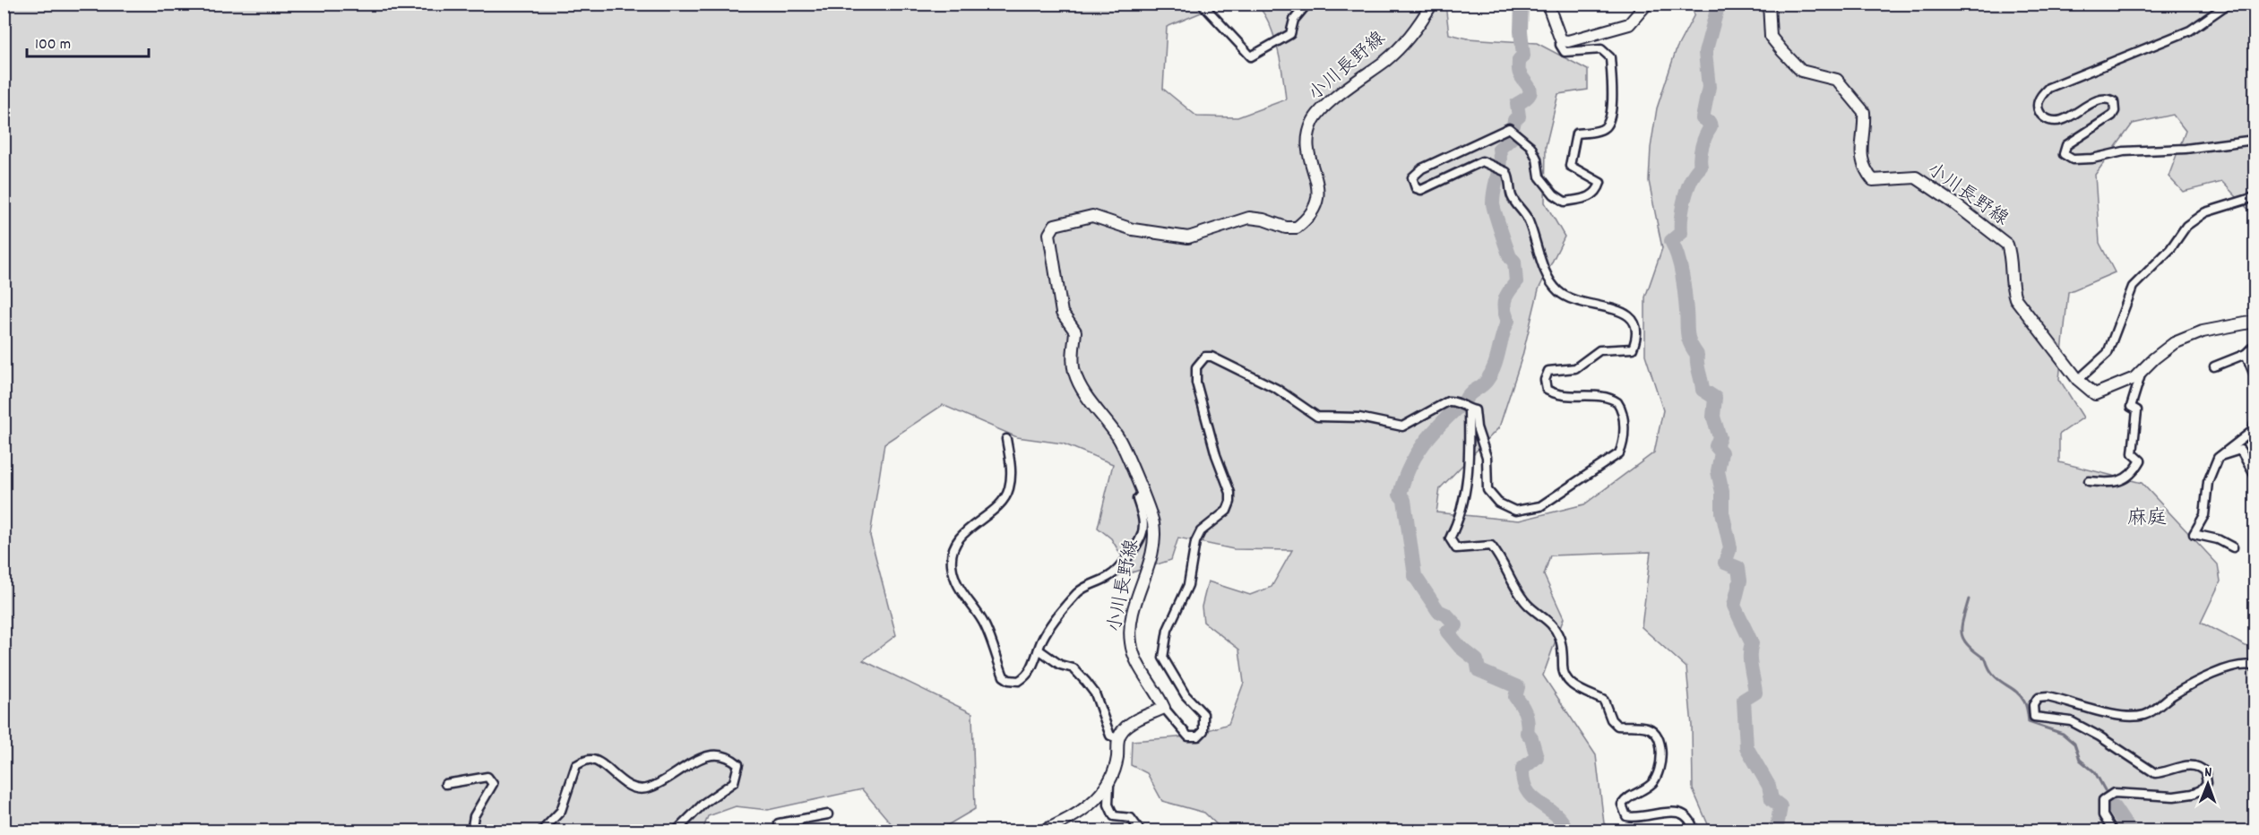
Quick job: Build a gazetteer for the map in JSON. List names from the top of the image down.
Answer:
{
  "streets": {
    "main road": ["小川長野線"]
  },
  "districts": ["麻庭"],
  "scale_bar": "100 m",
  "north": "top"
}
